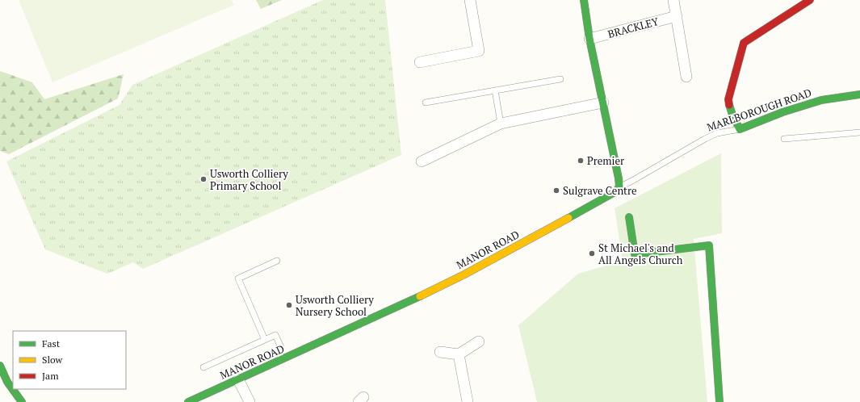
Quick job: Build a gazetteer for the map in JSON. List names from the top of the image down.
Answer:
{
  "streets": {
    "street": ["BRACKLEY", "MARLBOROUGH ROAD", "MANOR ROAD"]
  },
  "crossings": [
    ["MARLBOROUGH ROAD", "MANOR ROAD"]
  ],
  "places": [
    "Premier",
    "Usworth Colliery Primary School",
    "Sulgrave Centre",
    "St Michael's and All Angels Church",
    "Usworth Colliery Nursery School"
  ],
  "legend": ["Fast", "Slow", "Jam"]
}
